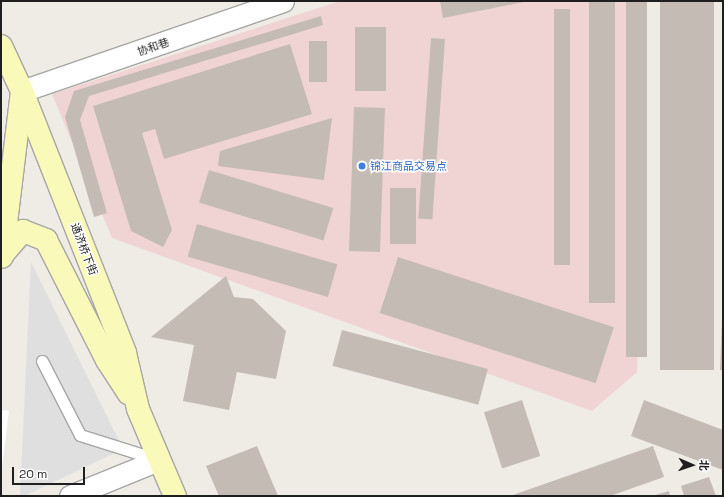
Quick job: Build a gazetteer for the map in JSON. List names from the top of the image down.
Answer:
{
  "streets": {
    "street": ["协和巷", "通济桥下街"]
  },
  "crossings": [
    ["协和巷", "通济桥下街"]
  ],
  "places": ["锦江商品交易点"],
  "scale_bar": "20 m",
  "north": "right"
}
